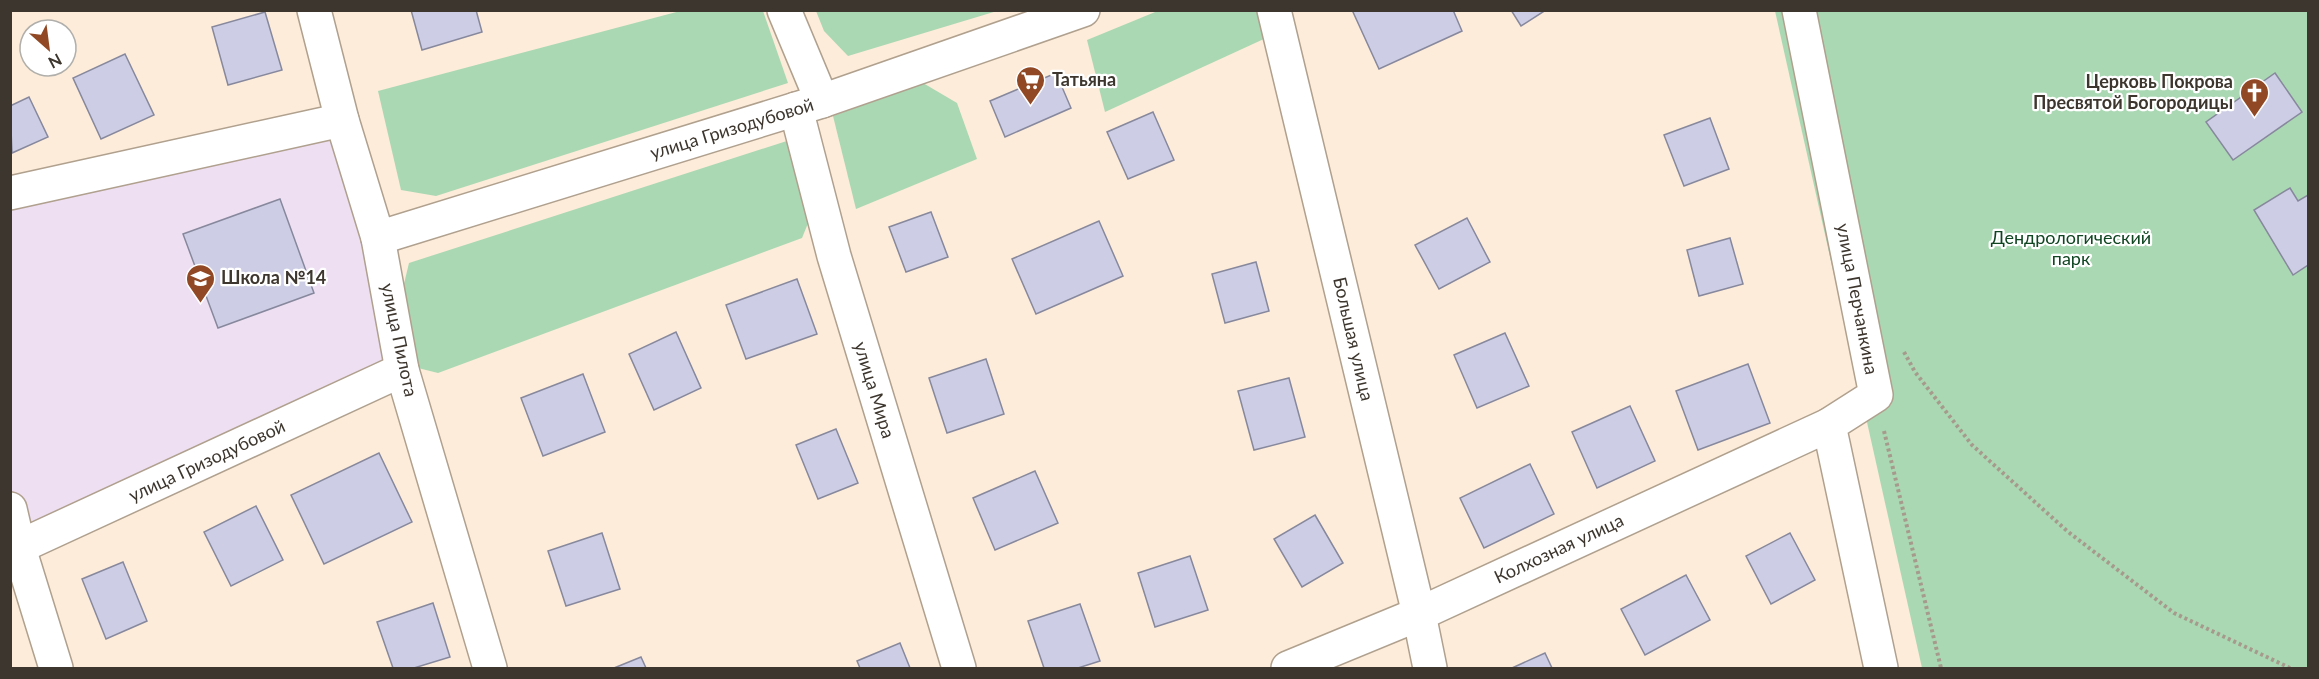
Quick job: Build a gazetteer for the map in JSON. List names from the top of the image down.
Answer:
{
  "streets": {
    "street": [
      "улица Гризодубовой",
      "улица Перчанкина",
      "Большая улица",
      "улица Пилота",
      "улица Мира",
      "Колхозная улица"
    ]
  },
  "crossings": [
    ["улица Гризодубовой", "улица Пилота"],
    ["улица Гризодубовой", "улица Мира"],
    ["улица Перчанкина", "Колхозная улица"],
    ["Большая улица", "Колхозная улица"]
  ],
  "parks": ["Дендрологический парк"],
  "places": {
    "supermarket": ["Татьяна"],
    "church": ["Церковь Покрова Пресвятой Богородицы"],
    "school or university": ["Школа №14"]
  },
  "north": "bottom right"
}
